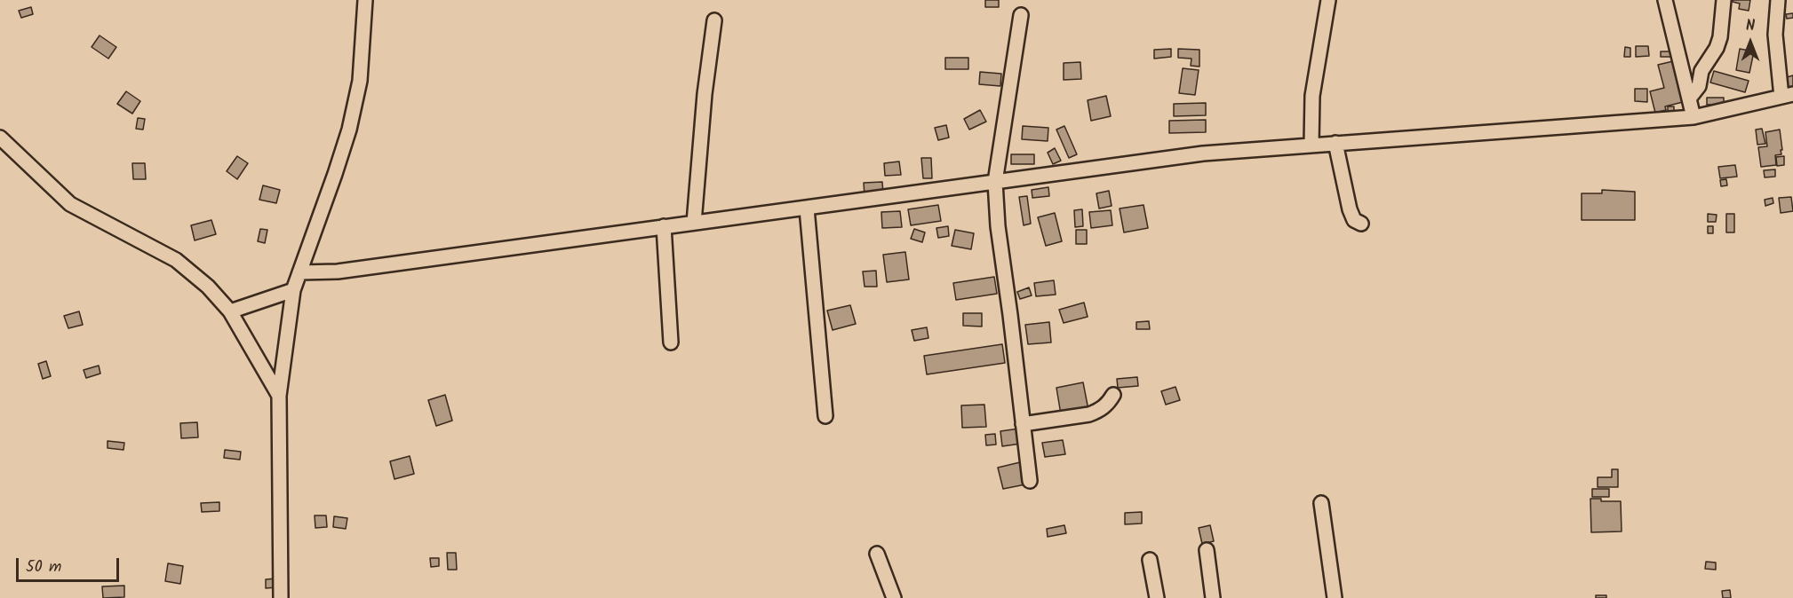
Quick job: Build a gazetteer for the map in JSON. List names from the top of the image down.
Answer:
{
  "scale_bar": "50 m",
  "north": "top"
}
